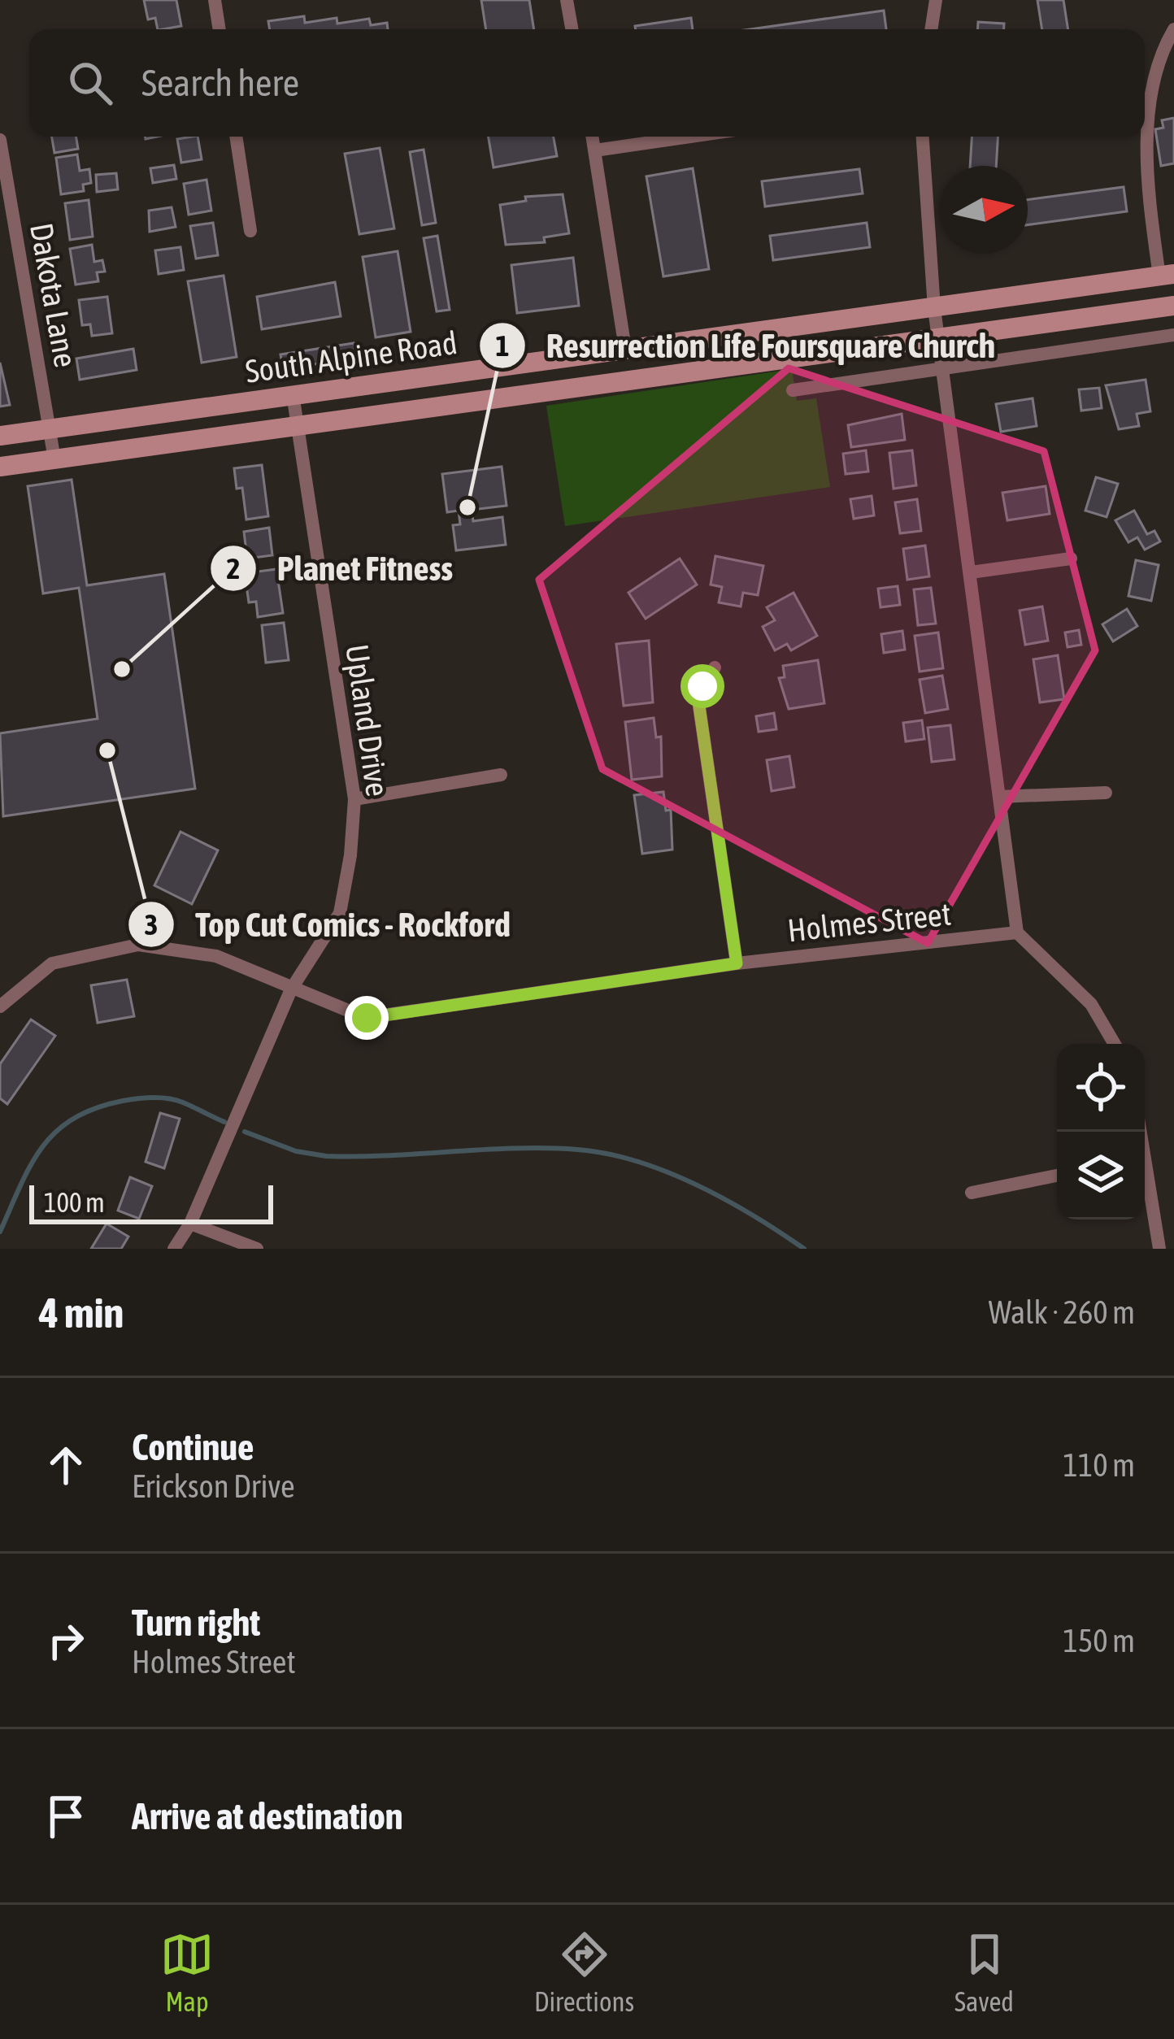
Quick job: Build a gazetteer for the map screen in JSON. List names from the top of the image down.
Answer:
{
  "streets": {
    "main road": ["South Alpine Road"],
    "street": ["Dakota Lane", "Upland Drive", "Holmes Street"]
  },
  "crossings": [
    ["Dakota Lane", "South Alpine Road"],
    ["South Alpine Road", "Upland Drive"],
    ["Upland Drive", "Holmes Street"]
  ],
  "places": ["Resurrection Life Foursquare Church", "Planet Fitness", "Top Cut Comics - Rockford"],
  "scale_bar": "100 m",
  "north": "right",
  "page": {
    "search": "Search here",
    "scale": "100 m",
    "heading": ["4 min", "Walk · 260 m"],
    "list": [
      ["Continue", "Erickson Drive", "110 m"],
      ["Turn right", "Holmes Street", "150 m"],
      "Arrive at destination"
    ],
    "nav": ["Map", "Directions", "Saved"]
  }
}
